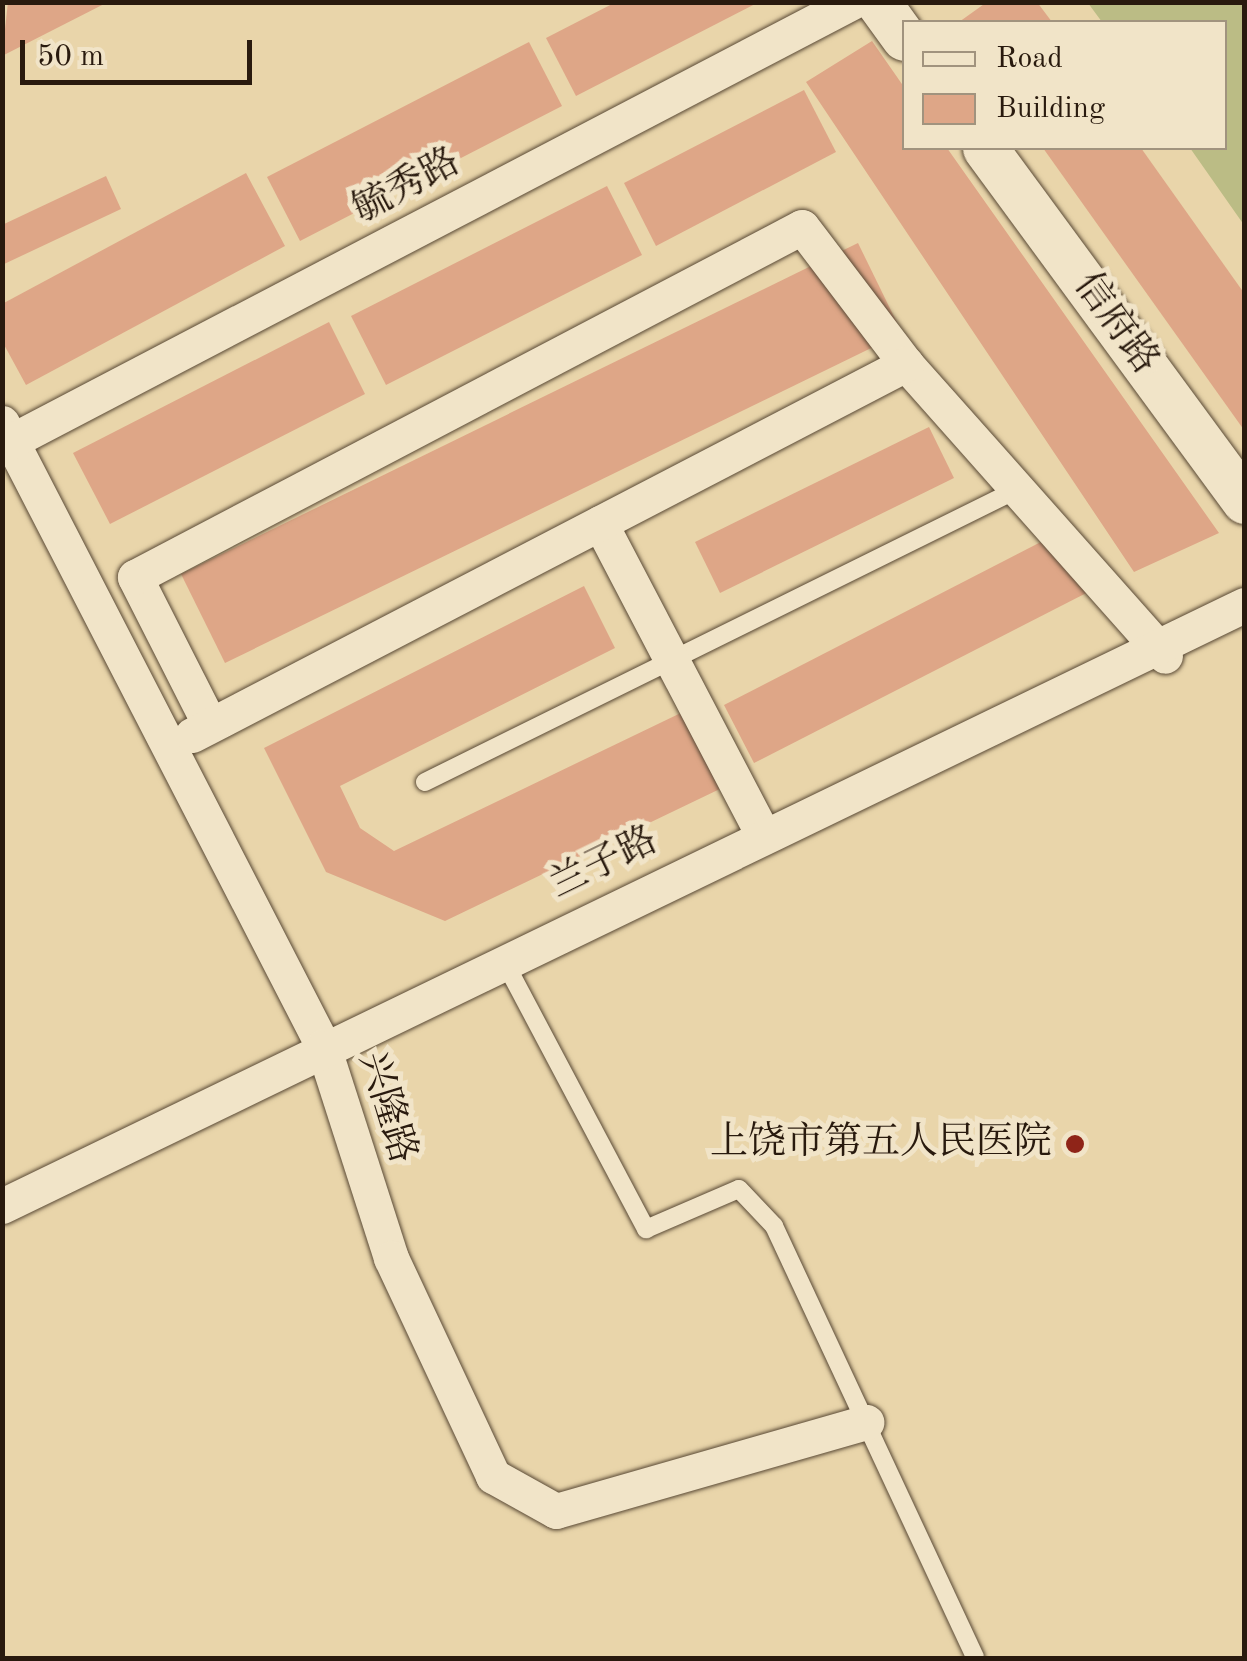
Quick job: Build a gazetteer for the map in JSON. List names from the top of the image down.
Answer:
{
  "streets": {
    "street": [
      "毓秀路",
      "信府路",
      "兰子路",
      "兴隆路"
    ]
  },
  "crossings": [
    ["毓秀路", "兴隆路"],
    ["兰子路", "兴隆路"]
  ],
  "places": ["上饶市第五人民医院"],
  "legend": ["Road", "Building"],
  "scale_bar": "50 m"
}
